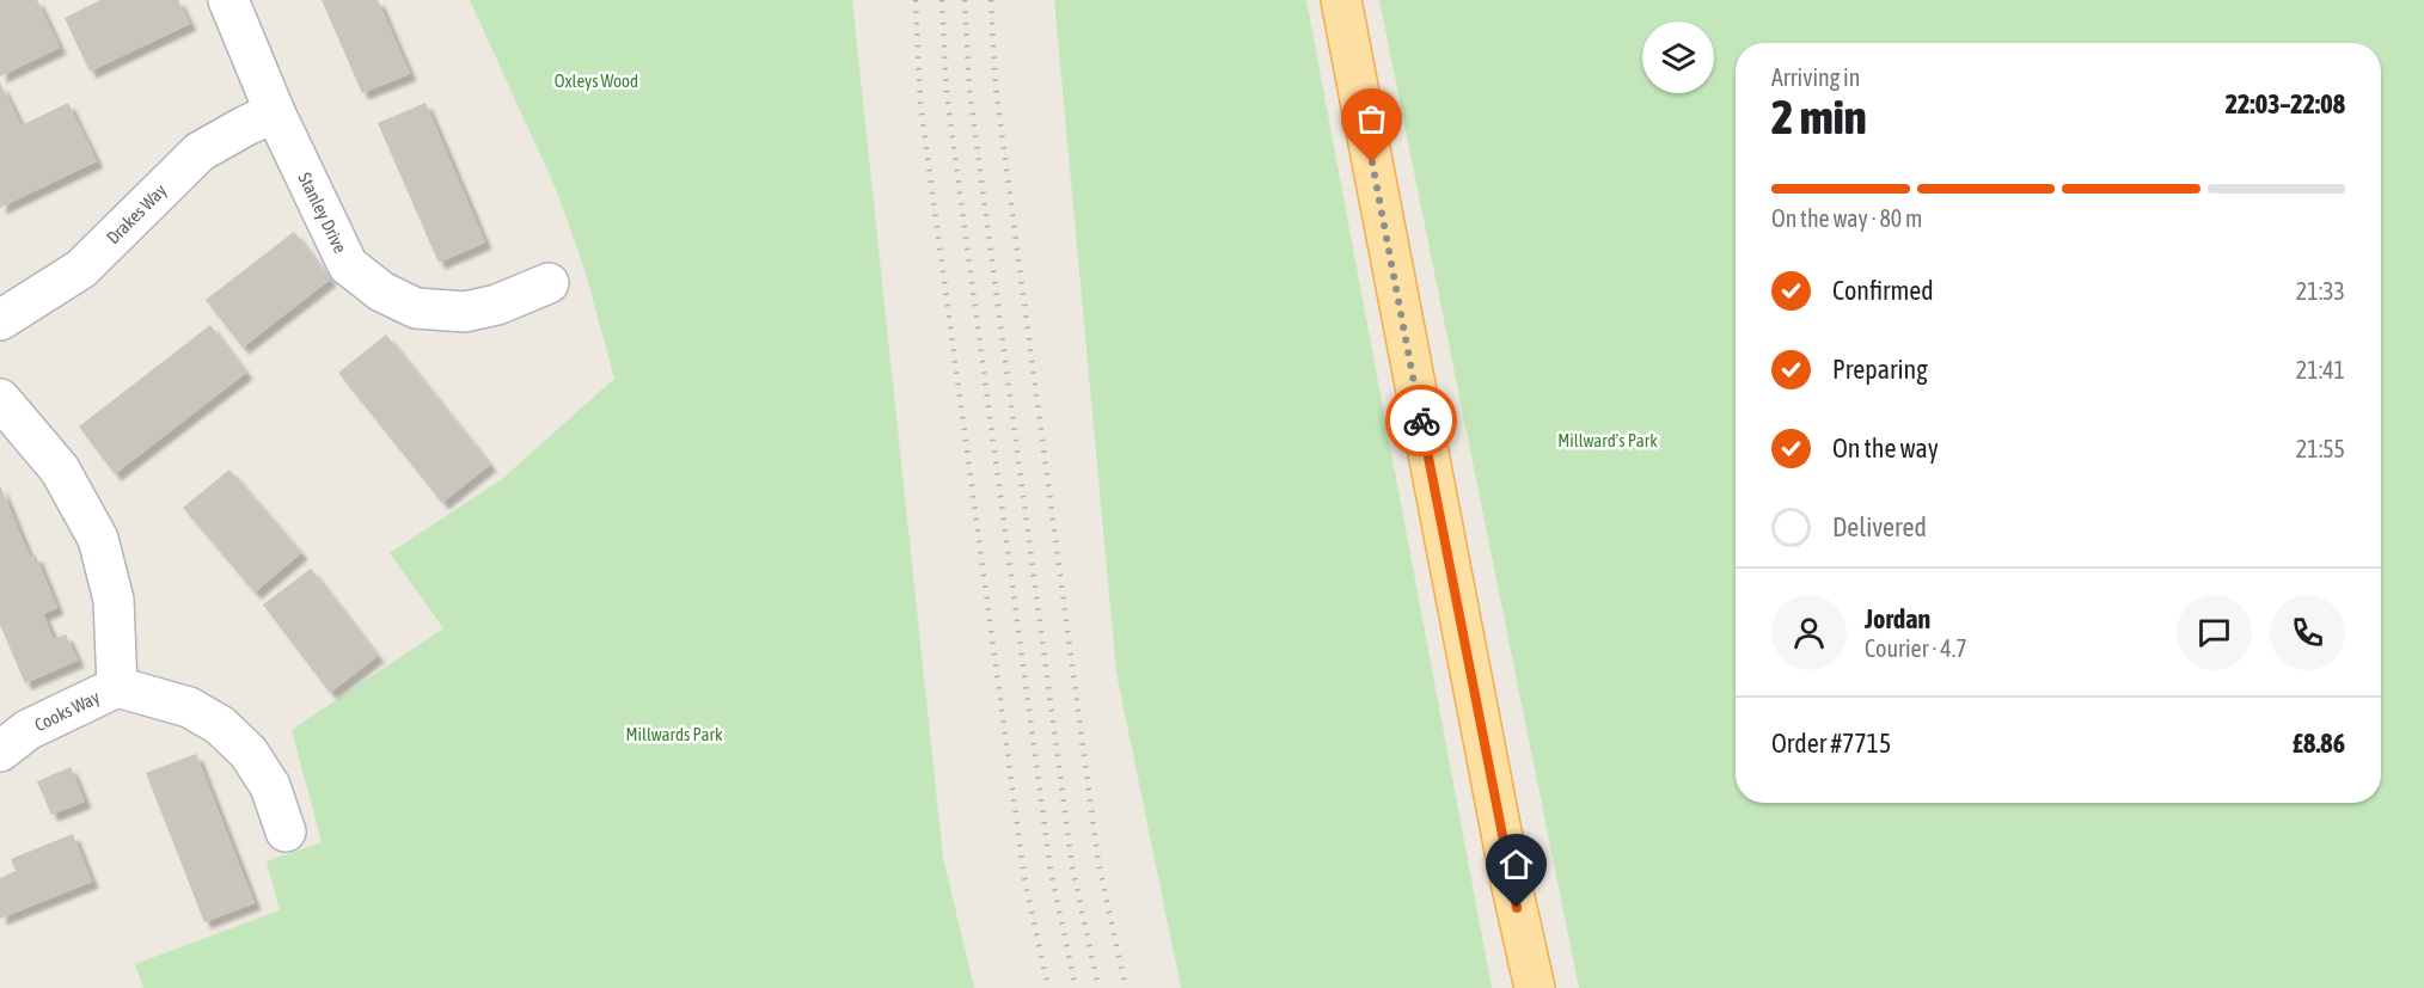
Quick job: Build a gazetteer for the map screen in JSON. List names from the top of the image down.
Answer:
{
  "streets": {
    "street": ["Stanley Drive", "Drakes Way", "Cooks Way"]
  },
  "crossings": [
    ["Stanley Drive", "Drakes Way"]
  ],
  "parks": ["Oxleys Wood", "Millward's Park", "Millwards Park"],
  "page": {
    "heading": ["2 min", "Arriving in", "22:03–22:08"],
    "panel": [
      "Jordan",
      "Courier · 4.7",
      "Order #7715",
      "£8.86"
    ],
    "bar": "On the way · 80 m",
    "list": [
      ["Confirmed", "21:33"],
      ["Preparing", "21:41"],
      ["On the way", "21:55"],
      "Delivered"
    ]
  }
}
